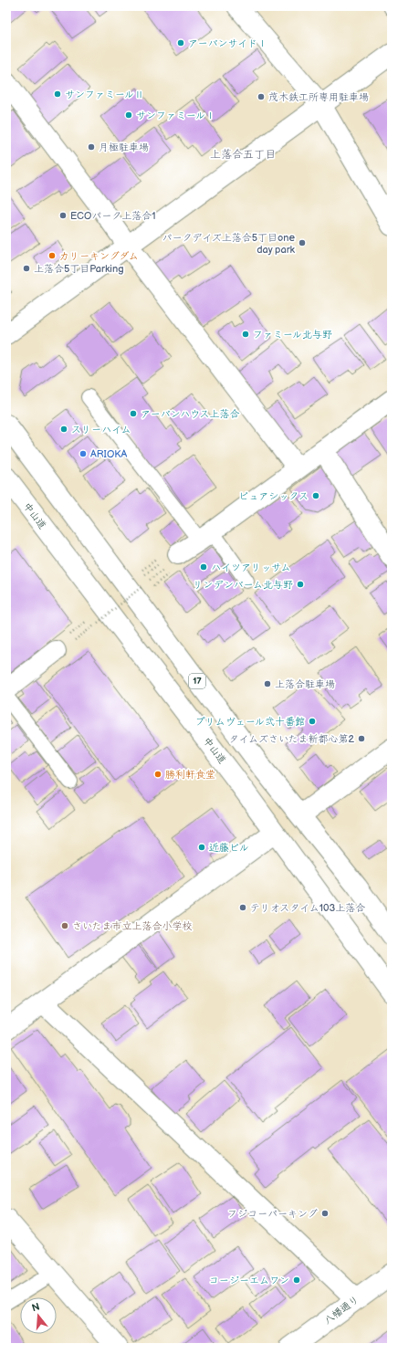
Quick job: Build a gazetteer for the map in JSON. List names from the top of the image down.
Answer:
{
  "streets": {
    "main road": ["中山道", "17", "八幡通り"]
  },
  "districts": ["上落合五丁目"],
  "places": [
    "アーバンサイドⅠ",
    "サンファミールⅡ",
    "茂木鉄工所専用駐車場",
    "サンファミールⅠ",
    "月極駐車場",
    "ECOパーク上落合1",
    "パークデイズ上落合5丁目one day park",
    "カリーキングダム",
    "上落合5丁目Parking",
    "ファミール北与野",
    "アーバンハウス上落合",
    "スリーハイム",
    "ARIOKA",
    "ピュアシックス",
    "ハイツアリッサム",
    "リンデンバーム北与野",
    "上落合駐車場",
    "プリムヴェール弐十番館",
    "タイムズさいたま新都心第2",
    "勝利軒食堂",
    "近藤ビル",
    "テリオスタイム103上落合",
    "さいたま市立上落合小学校",
    "フジコーパーキング",
    "コージーエムワン"
  ],
  "north": "top"
}
